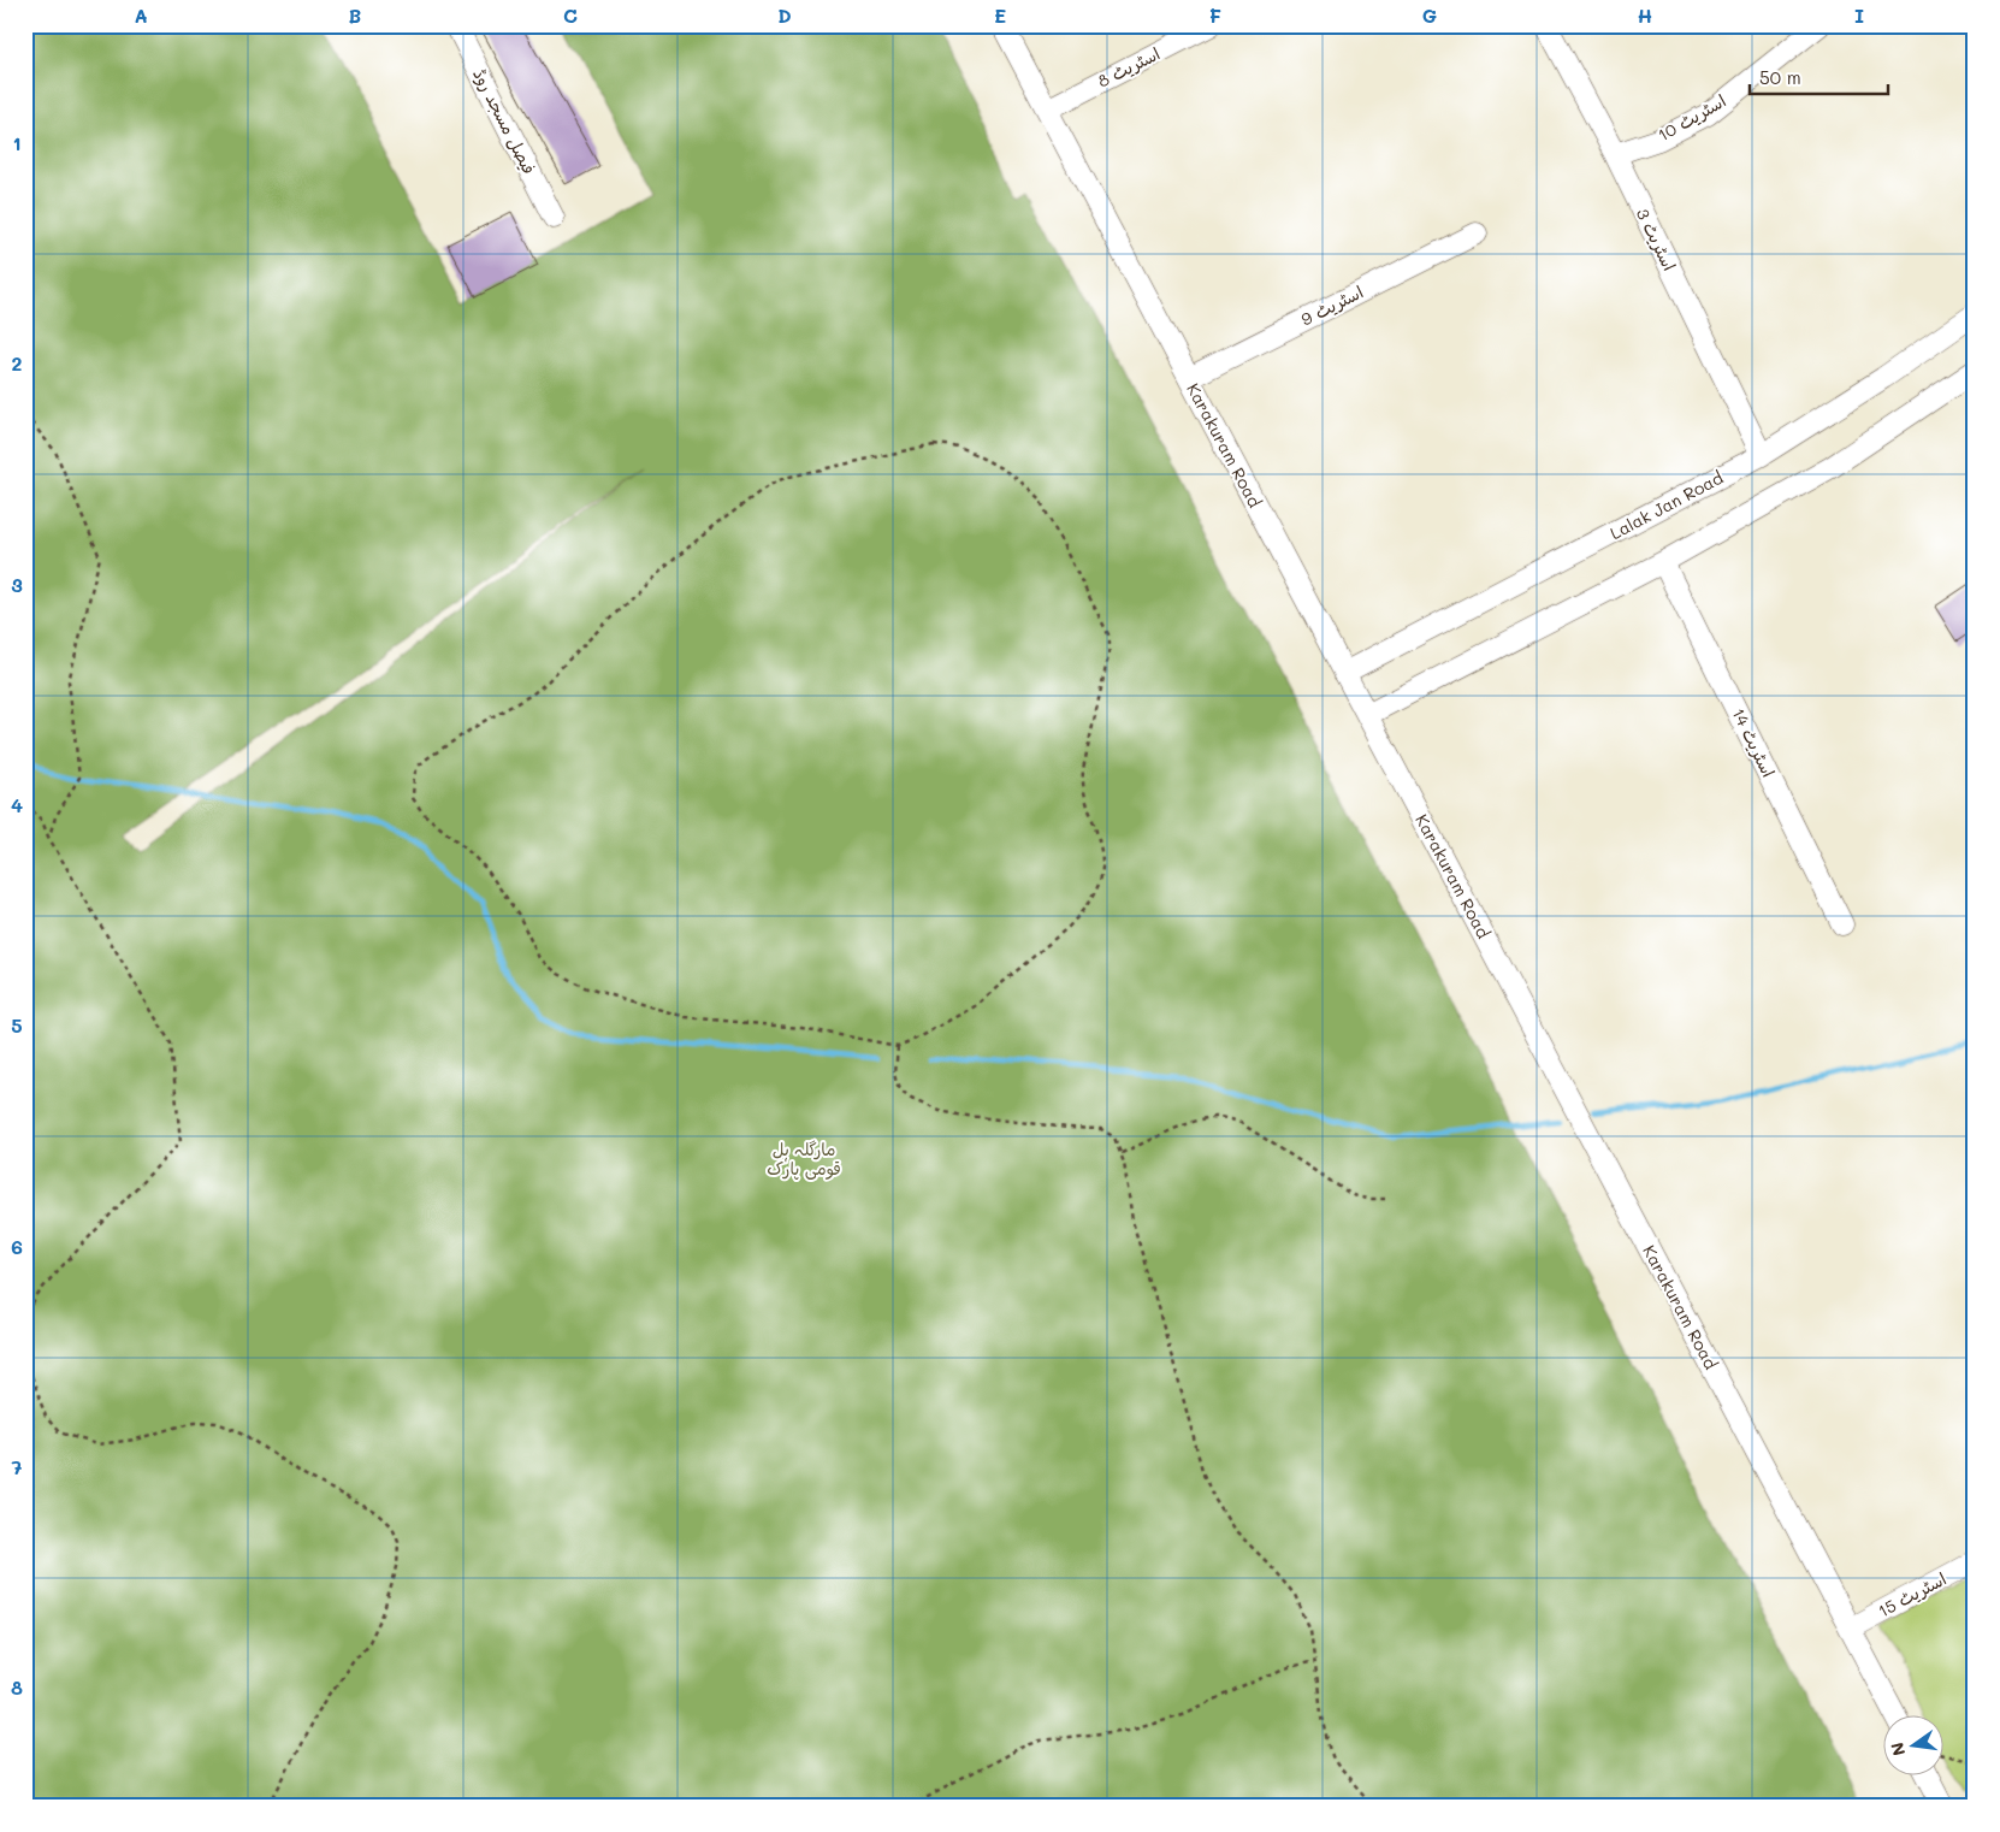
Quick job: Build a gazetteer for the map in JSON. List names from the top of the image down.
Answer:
{
  "streets": {
    "street": [
      "اسٹریٹ 8",
      "اسٹریٹ 10",
      "فیصل مسجد روڈ",
      "اسٹریٹ 3",
      "اسٹریٹ 9",
      "Karakuram Road",
      "Lalak Jan Road",
      "اسٹریٹ 14",
      "اسٹریٹ 15"
    ]
  },
  "crossings": [
    ["اسٹریٹ 8", "Karakuram Road"],
    ["اسٹریٹ 10", "اسٹریٹ 3"],
    ["اسٹریٹ 3", "Lalak Jan Road"],
    ["اسٹریٹ 9", "Karakuram Road"],
    ["Karakuram Road", "Lalak Jan Road"],
    ["Karakuram Road", "اسٹریٹ 15"]
  ],
  "parks": ["مارگلہ ہل قومی پارک"],
  "scale_bar": "50 m",
  "north": "left",
  "grid": {
    "columns": [
      "A",
      "B",
      "C",
      "D",
      "E",
      "F",
      "G",
      "H",
      "I"
    ],
    "rows": [
      "1",
      "2",
      "3",
      "4",
      "5",
      "6",
      "7",
      "8"
    ]
  }
}
